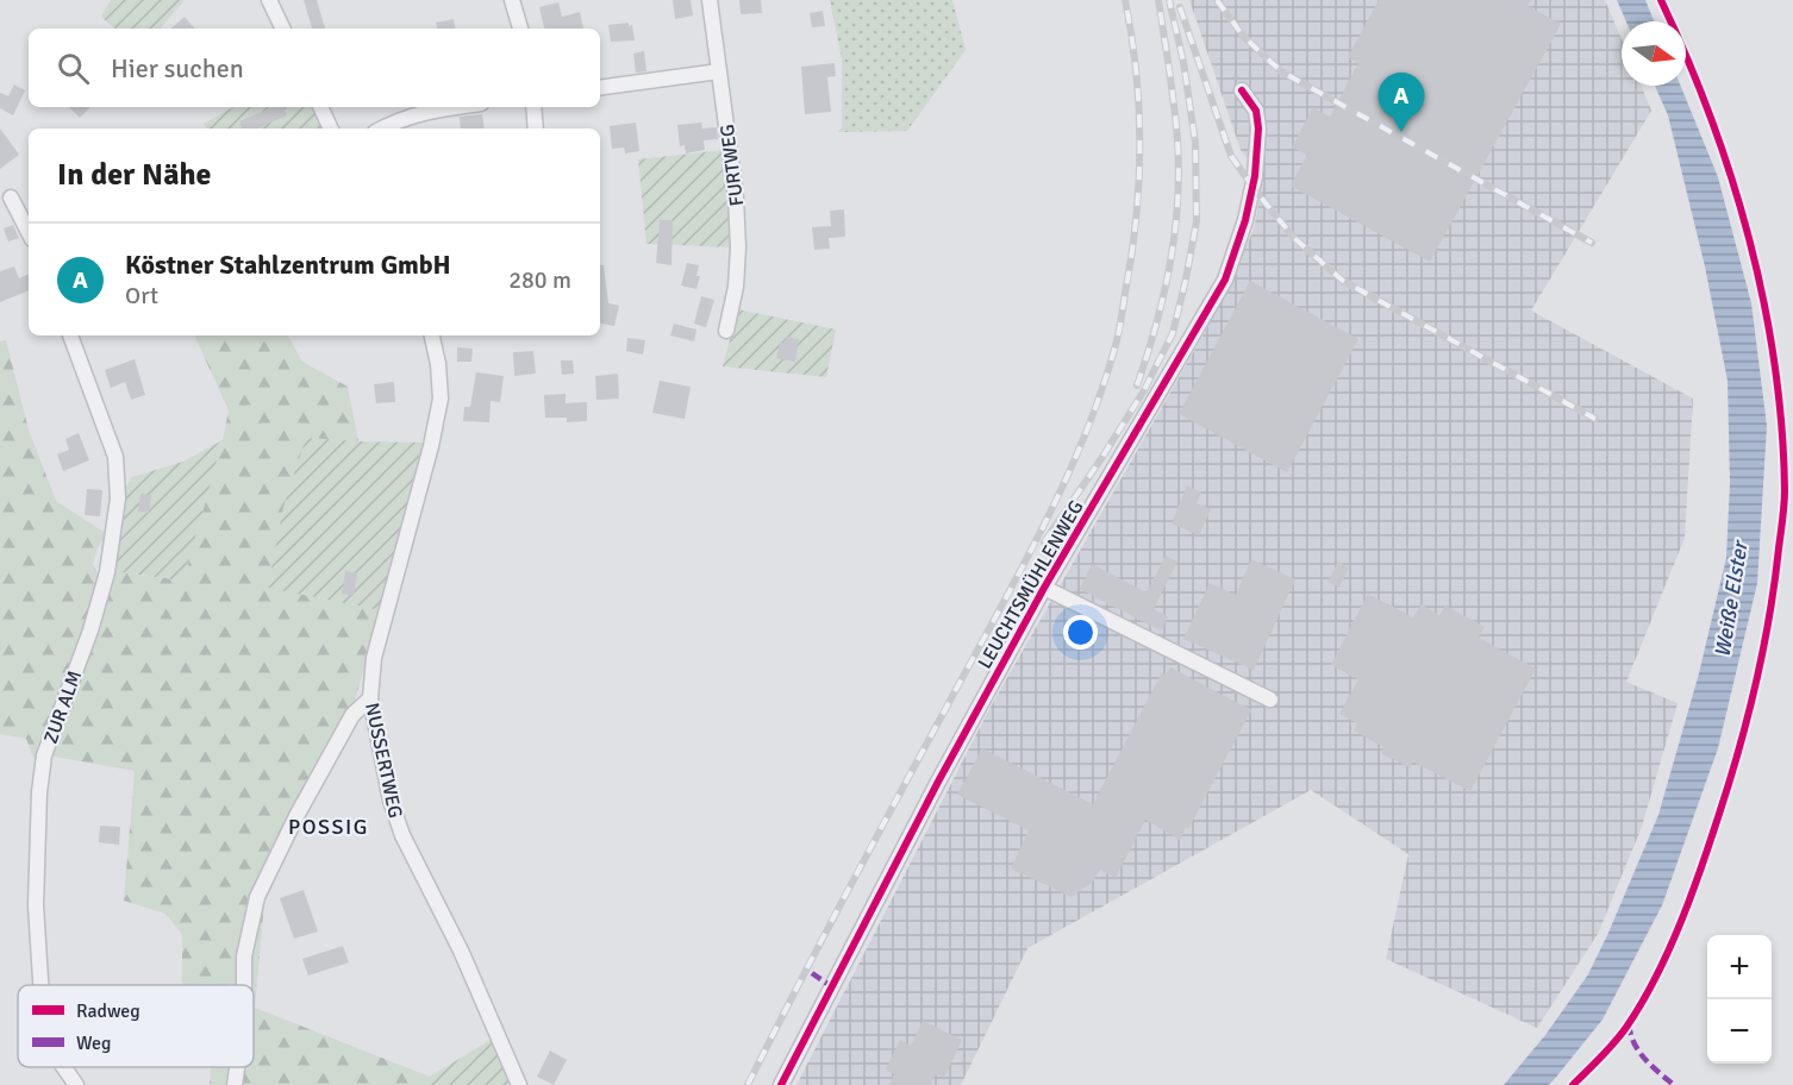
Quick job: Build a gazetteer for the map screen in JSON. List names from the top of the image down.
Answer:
{
  "streets": {
    "street": [
      "FURTWEG",
      "LEUCHTSMÜHLENWEG",
      "ZUR ALM",
      "NUSSERTWEG"
    ]
  },
  "districts": ["POSSIG"],
  "water": ["Weiße Elster"],
  "legend": ["Radweg", "Weg"],
  "north": "right",
  "page": {
    "search": "Hier suchen",
    "pins": "A",
    "heading": "In der Nähe",
    "list": [
      {
        "mark": "A",
        "name": "Köstner Stahlzentrum GmbH",
        "note": "Ort",
        "value": "280 m"
      }
    ],
    "map_buttons": ["+", "−"]
  }
}
